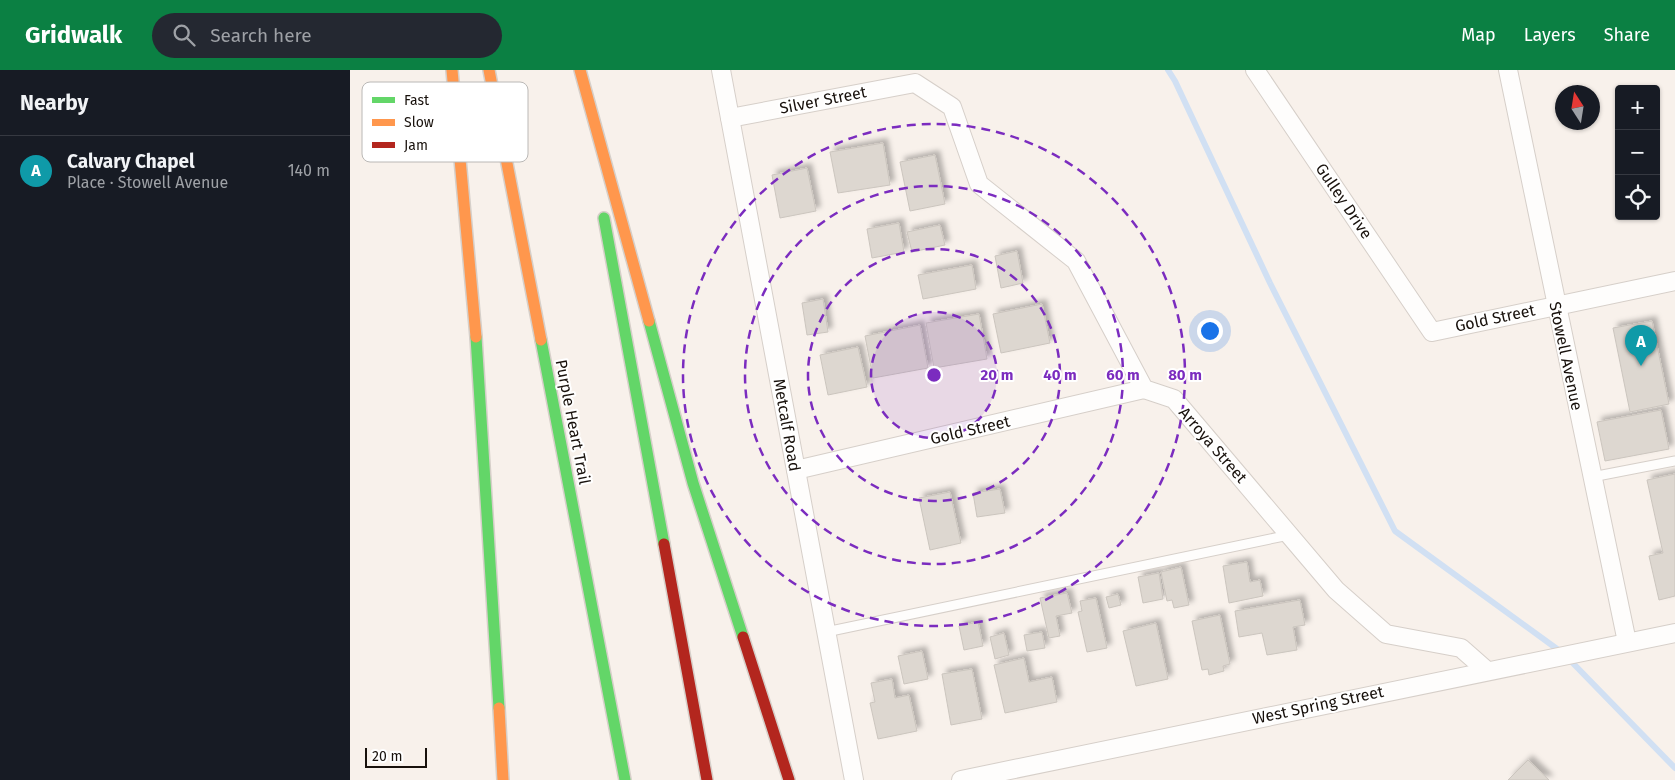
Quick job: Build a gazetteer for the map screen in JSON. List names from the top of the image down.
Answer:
{
  "streets": {
    "highway": ["Purple Heart Trail"],
    "street": [
      "Silver Street",
      "Gulley Drive",
      "Gold Street",
      "Stowell Avenue",
      "Metcalf Road",
      "Arroya Street",
      "West Spring Street"
    ]
  },
  "crossings": [
    ["Silver Street", "Gold Street"],
    ["Silver Street", "Metcalf Road"],
    ["Silver Street", "Arroya Street"],
    ["Gulley Drive", "Gold Street"],
    ["Gold Street", "Stowell Avenue"],
    ["Gold Street", "Metcalf Road"],
    ["Gold Street", "Arroya Street"],
    ["Stowell Avenue", "West Spring Street"],
    ["Arroya Street", "West Spring Street"]
  ],
  "legend": ["Fast", "Slow", "Jam"],
  "scale_bar": "20 m",
  "north": "top",
  "page": {
    "header": "Gridwalk",
    "search": "Search here",
    "nav": ["Map", "Layers", "Share"],
    "heading": "Nearby",
    "map_buttons": ["+", "−"],
    "list": [
      {
        "mark": "A",
        "name": "Calvary Chapel",
        "note": "Place · Stowell Avenue",
        "value": "140 m"
      }
    ],
    "pins": "A",
    "scale": "20 m"
  },
  "rings": [
    "20 m",
    "40 m",
    "60 m",
    "80 m"
  ]
}
